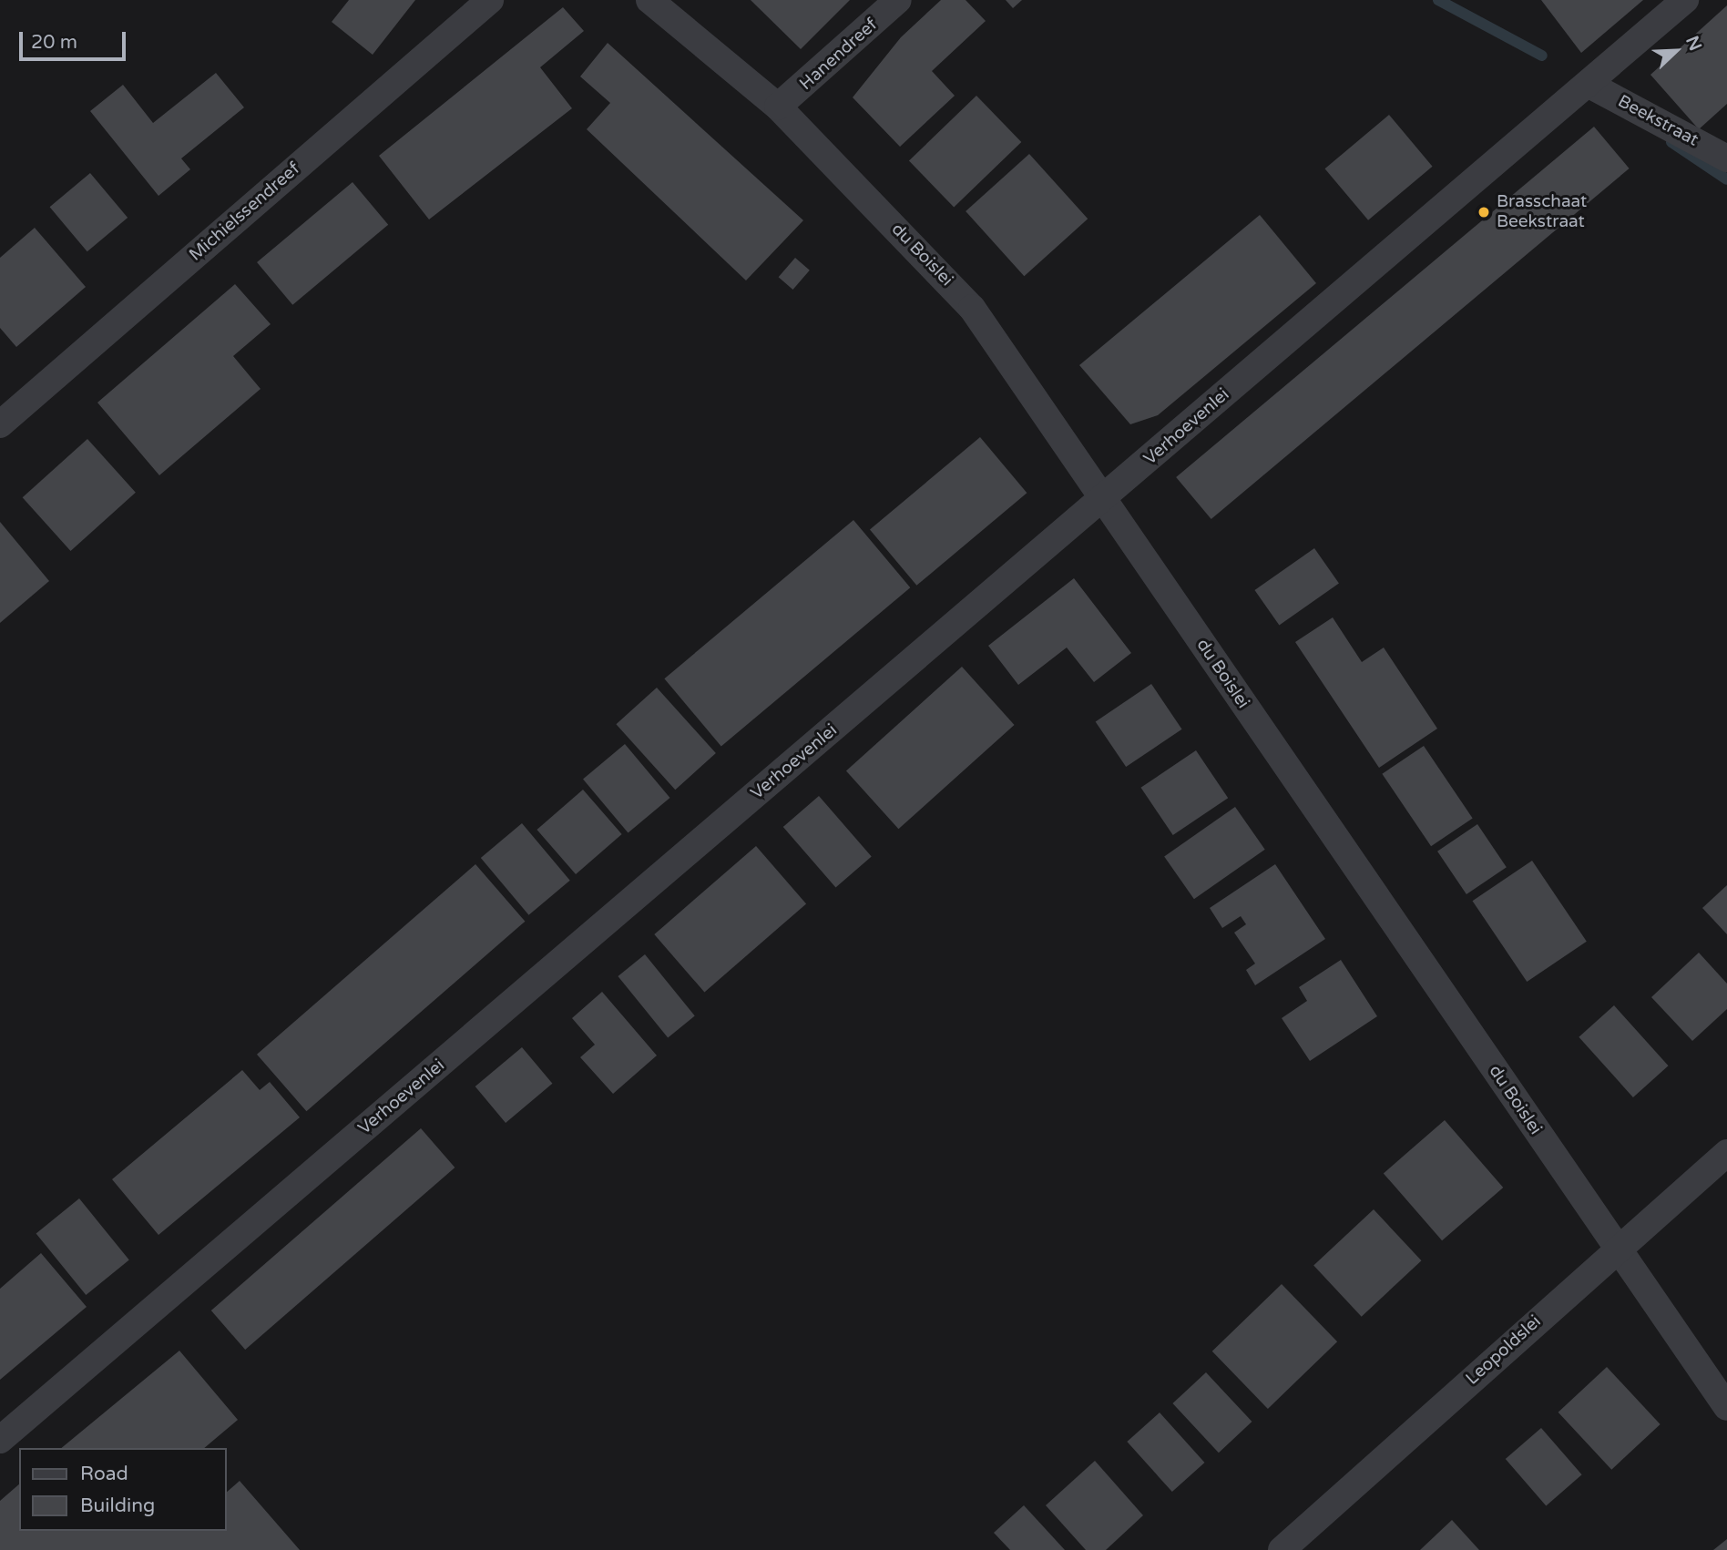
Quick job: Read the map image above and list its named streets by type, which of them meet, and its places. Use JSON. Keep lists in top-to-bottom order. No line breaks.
{"streets":{"street":["Hanendreef","Beekstraat","Michielssendreef","du Boislei","Verhoevenlei","Leopoldslei"]},"crossings":[["Hanendreef","du Boislei"],["Beekstraat","Verhoevenlei"],["du Boislei","Verhoevenlei"],["du Boislei","Leopoldslei"]],"places":["Brasschaat Beekstraat"],"legend":["Road","Building"],"scale_bar":"20 m","north":"top right"}
